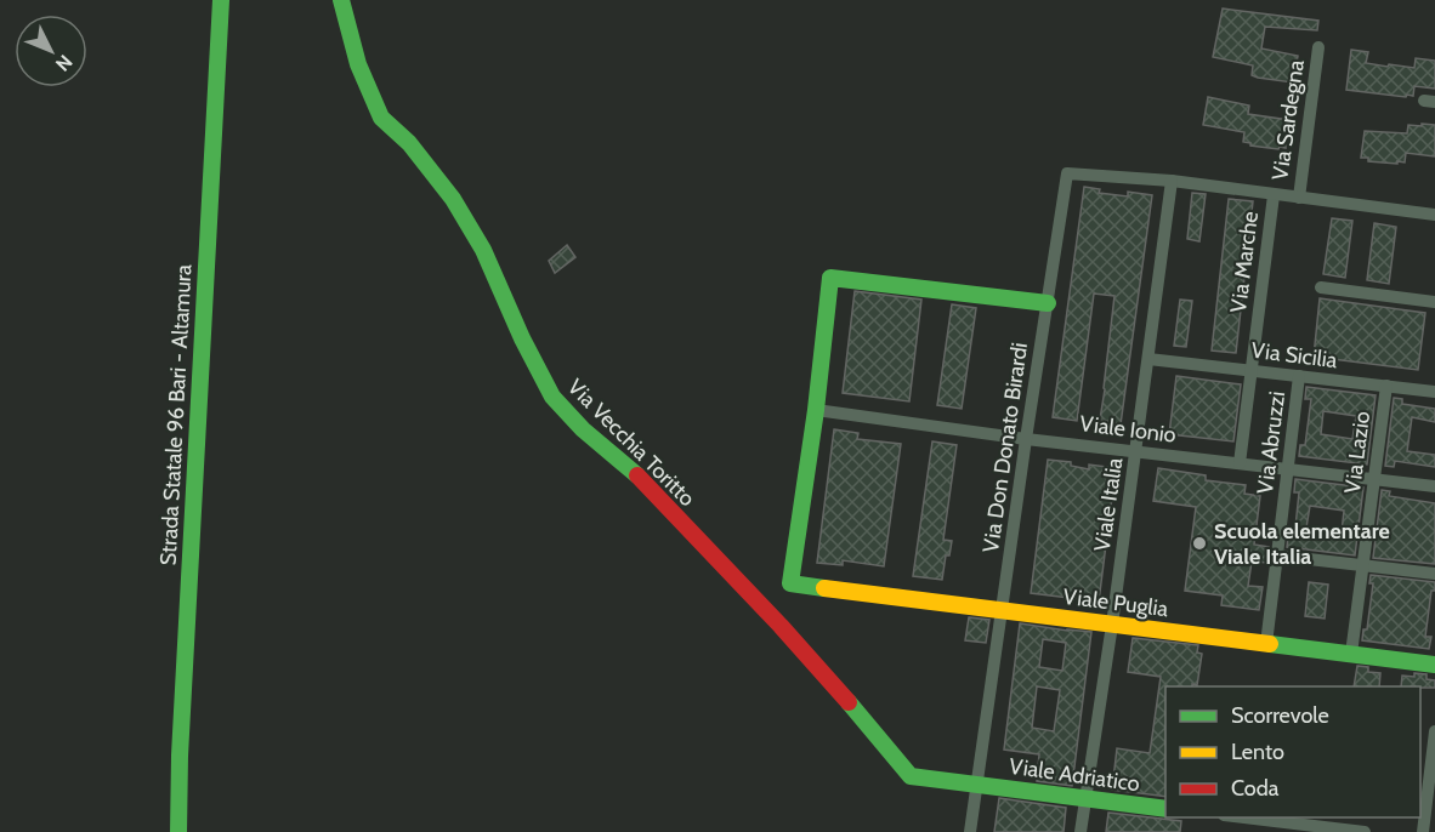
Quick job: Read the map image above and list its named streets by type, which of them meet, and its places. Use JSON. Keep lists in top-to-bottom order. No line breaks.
{"streets":{"street":["Via Sardegna","Via Marche","Via Sicilia","Strada Statale 96 Bari - Altamura","Viale Ionio","Via Vecchia Toritto","Via Abruzzi","Via Don Donato Birardi","Via Lazio","Viale Italia","Viale Puglia","Viale Adriatico"]},"crossings":[["Via Sardegna","Via Marche"],["Via Sardegna","Via Don Donato Birardi"],["Via Sardegna","Viale Italia"],["Via Marche","Via Sicilia"],["Via Marche","Viale Ionio"],["Via Sicilia","Via Abruzzi"],["Via Sicilia","Via Lazio"],["Via Sicilia","Viale Italia"],["Viale Ionio","Via Abruzzi"],["Viale Ionio","Via Don Donato Birardi"],["Viale Ionio","Via Lazio"],["Viale Ionio","Viale Italia"],["Viale Ionio","Viale Puglia"],["Via Vecchia Toritto","Via Don Donato Birardi"],["Via Vecchia Toritto","Viale Adriatico"],["Via Abruzzi","Viale Puglia"],["Via Don Donato Birardi","Viale Italia"],["Via Don Donato Birardi","Viale Puglia"],["Via Don Donato Birardi","Viale Adriatico"],["Via Lazio","Viale Puglia"],["Viale Italia","Viale Puglia"],["Viale Italia","Viale Adriatico"]],"places":["Scuola elementare Viale Italia"],"legend":["Scorrevole","Lento","Coda"],"north":"bottom right"}
